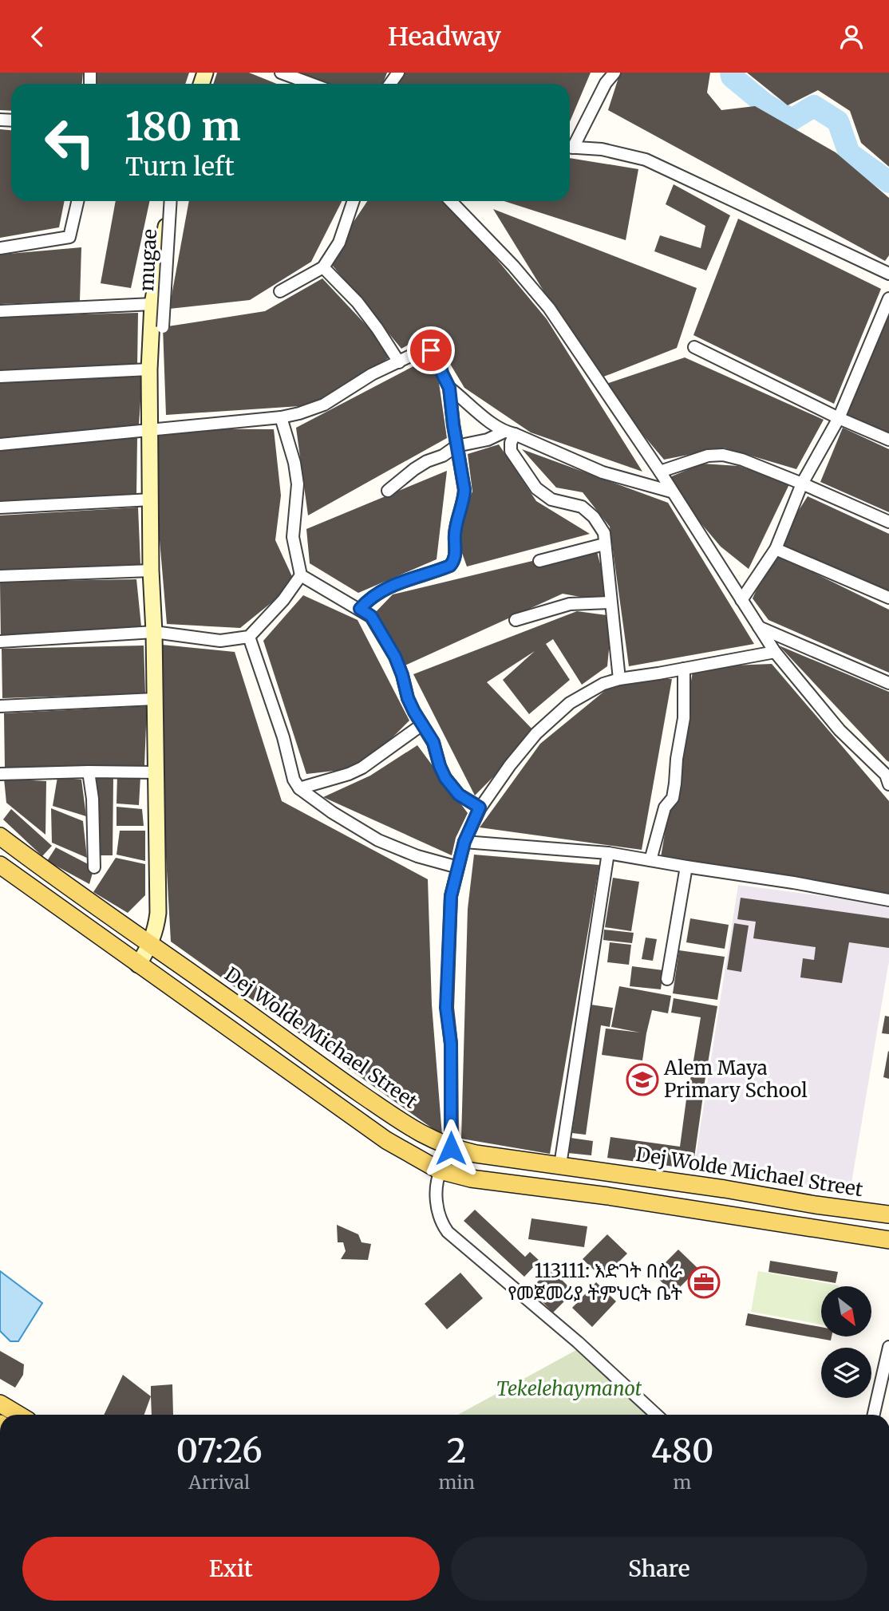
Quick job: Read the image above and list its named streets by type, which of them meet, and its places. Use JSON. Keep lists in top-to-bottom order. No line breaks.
{"streets":{"main road":["Dej Wolde Michael Street"],"street":["mugae"]},"parks":["Tekelehaymanot"],"places":{"school or university":["Alem Maya Primary School"],"office":["113111: እድገት በስራ የመጀመሪያ ትምህርት ቤት"]},"north":"bottom right","page":{"header":"Headway","turn":["180 m","Turn left"],"eta":["07:26","Arrival","2","min","480","m"],"buttons":["Exit","Share"]}}
